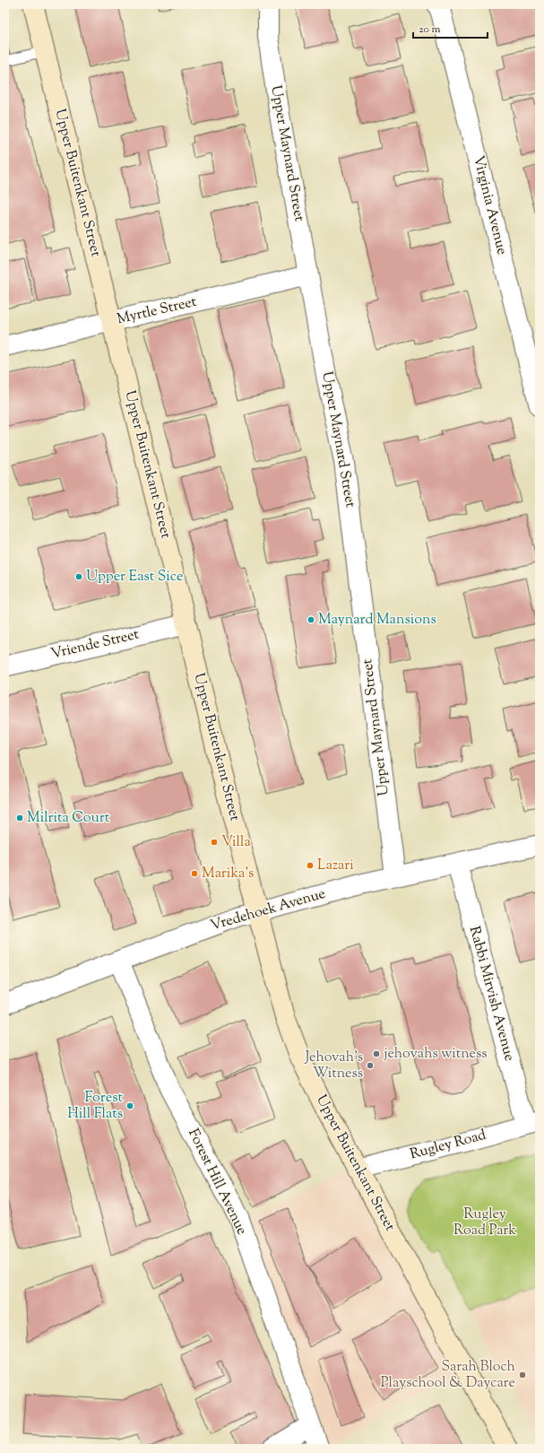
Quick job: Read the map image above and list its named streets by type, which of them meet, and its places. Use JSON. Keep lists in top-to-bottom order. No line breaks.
{"streets":{"street":["Upper Maynard Street","Upper Buitenkant Street","Virginia Avenue","Myrtle Street","Vriende Street","Vredehoek Avenue","Rabbi Mirvish Avenue","Rugley Road","Forest Hill Avenue"]},"crossings":[["Upper Maynard Street","Myrtle Street"],["Upper Maynard Street","Vredehoek Avenue"],["Upper Buitenkant Street","Myrtle Street"],["Upper Buitenkant Street","Vriende Street"],["Upper Buitenkant Street","Vredehoek Avenue"],["Upper Buitenkant Street","Rugley Road"],["Vredehoek Avenue","Rabbi Mirvish Avenue"],["Vredehoek Avenue","Forest Hill Avenue"],["Rabbi Mirvish Avenue","Rugley Road"]],"parks":["Rugley Road Park"],"places":["Upper East Sice","Maynard Mansions","Milrita Court","Villa","Lazari","Marika's","jehovahs witness","Jehovah's Witness","Forest Hill Flats","Sarah Bloch Playschool & Daycare"],"scale_bar":"20 m"}
